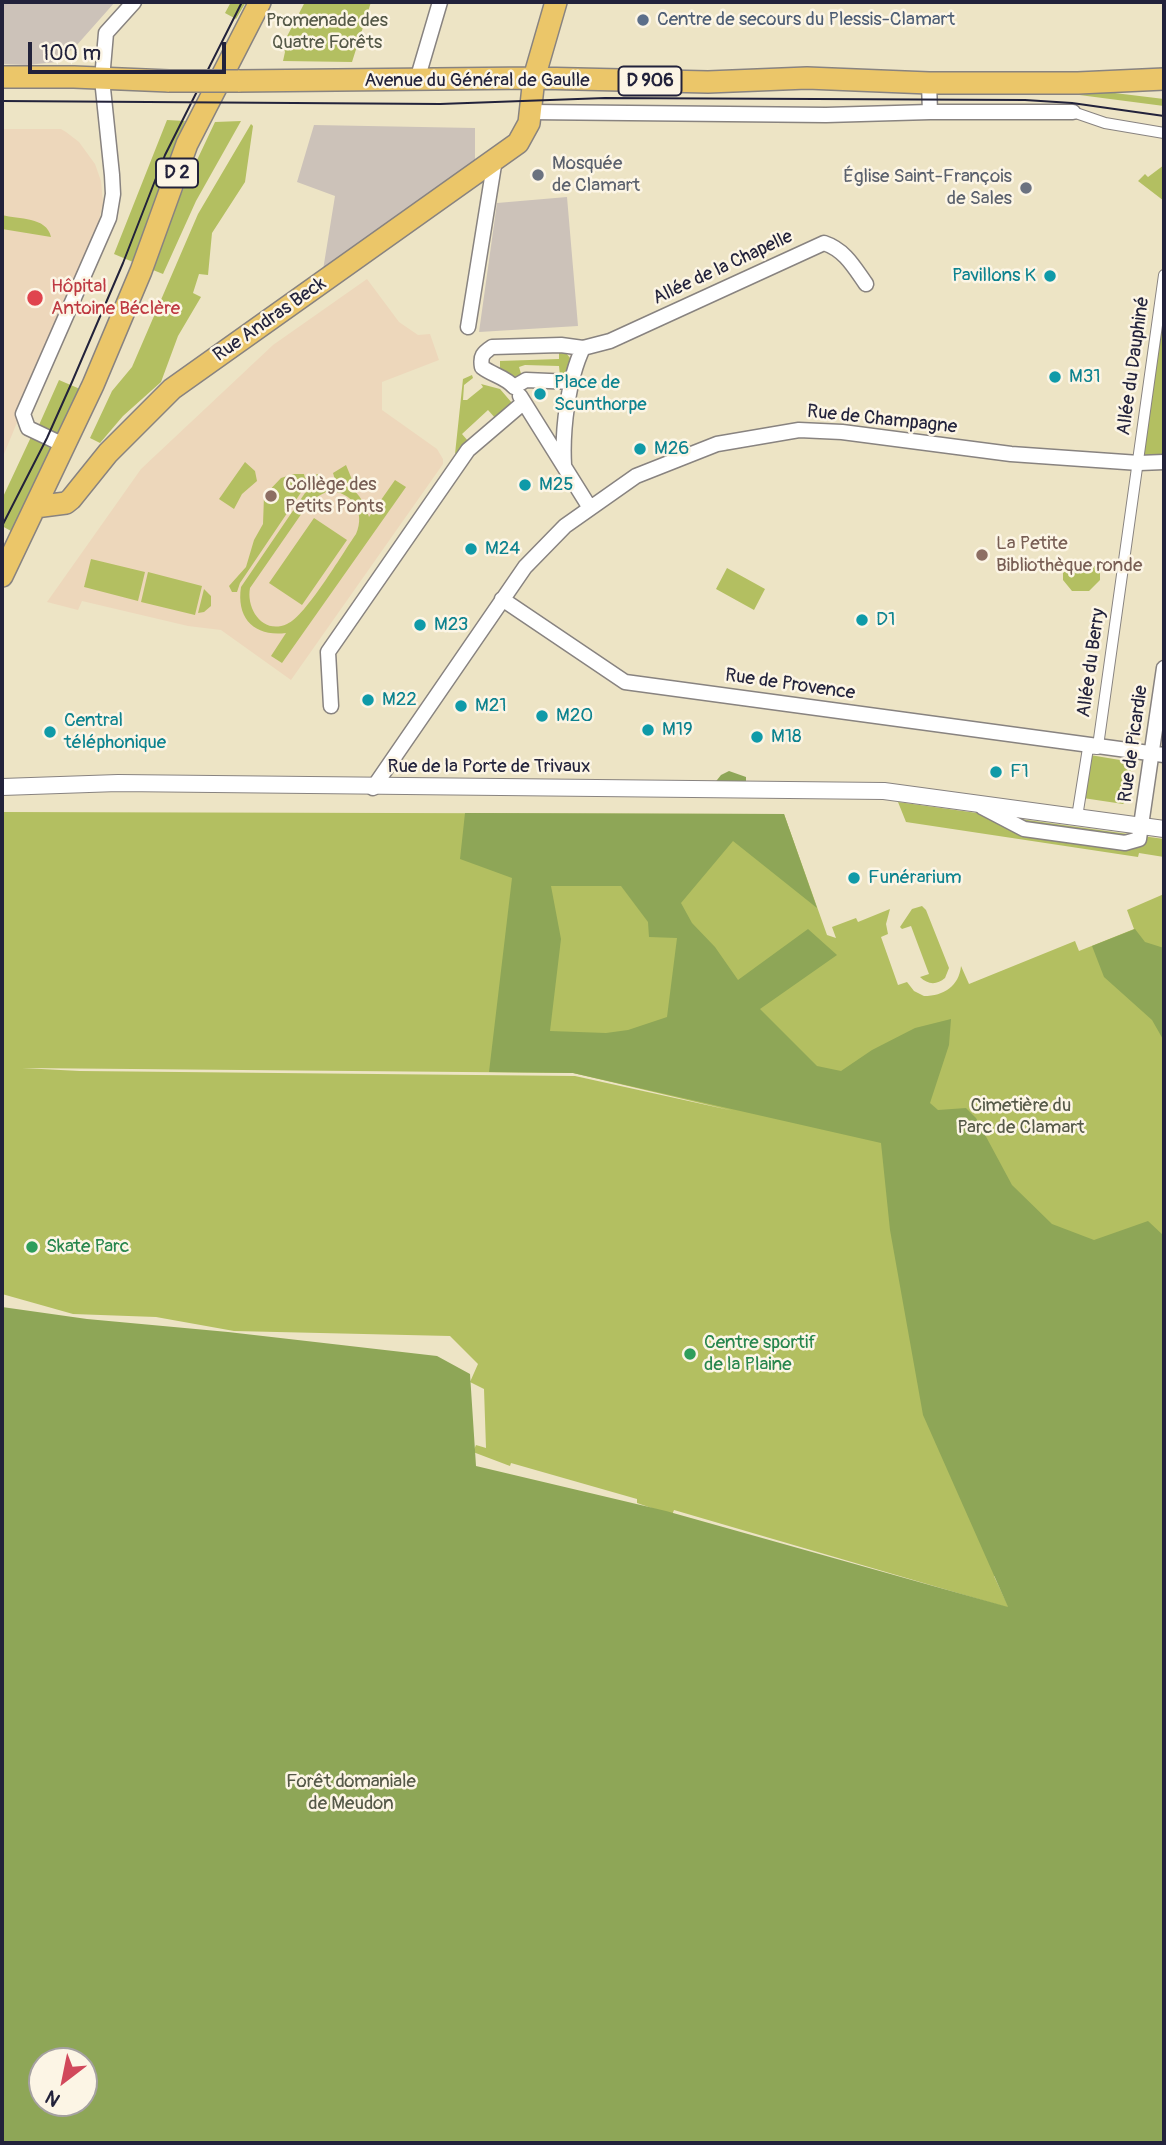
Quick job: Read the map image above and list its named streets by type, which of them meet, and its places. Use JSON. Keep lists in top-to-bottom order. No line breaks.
{"streets":{"main road":["Avenue du Général de Gaulle","D 906","D 2","Rue Andras Beck"],"street":["Allée de la Chapelle","Allée du Dauphiné","Rue de Champagne","Allée du Berry","Rue de Provence","Rue de Picardie","Rue de la Porte de Trivaux"]},"crossings":[["Avenue du Général de Gaulle","Rue Andras Beck"],["D 2","Rue Andras Beck"],["Allée du Dauphiné","Rue de Champagne"],["Allée du Dauphiné","Allée du Berry"],["Rue de Champagne","Allée du Berry"],["Rue de Champagne","Rue de Provence"],["Rue de Champagne","Rue de la Porte de Trivaux"],["Allée du Berry","Rue de Provence"],["Allée du Berry","Rue de la Porte de Trivaux"],["Rue de Provence","Rue de Picardie"],["Rue de Picardie","Rue de la Porte de Trivaux"]],"parks":["Promenade des Quatre Forêts","Cimetière du Parc de Clamart","Forêt domaniale de Meudon"],"places":["Centre de secours du Plessis-Clamart","Mosquée de Clamart","Église Saint-François de Sales","Pavillons K","Hôpital Antoine Béclère","M31","Place de Scunthorpe","M26","M25","Collège des Petits Ponts","M24","La Petite Bibliothèque ronde","D1","M23","M22","M21","M20","M19","Central téléphonique","M18","F1","Funérarium","Skate Parc","Centre sportif de la Plaine"],"scale_bar":"100 m","north":"bottom left"}
